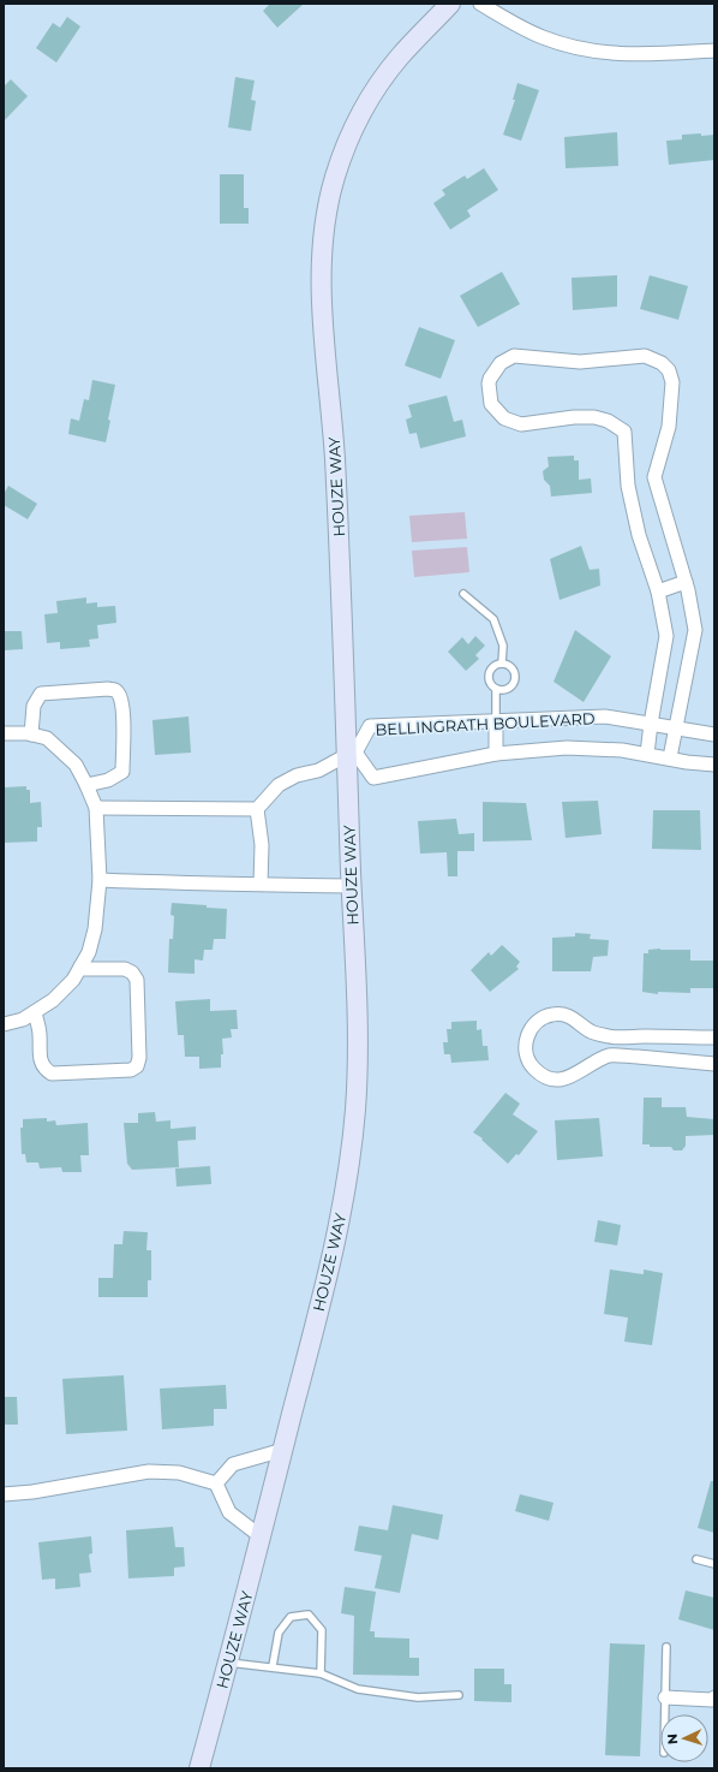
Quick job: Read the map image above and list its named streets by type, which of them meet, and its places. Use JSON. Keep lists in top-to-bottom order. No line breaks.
{"streets":{"street":["HOUZE WAY","BELLINGRATH BOULEVARD"]},"crossings":[["HOUZE WAY","BELLINGRATH BOULEVARD"]],"north":"left"}
